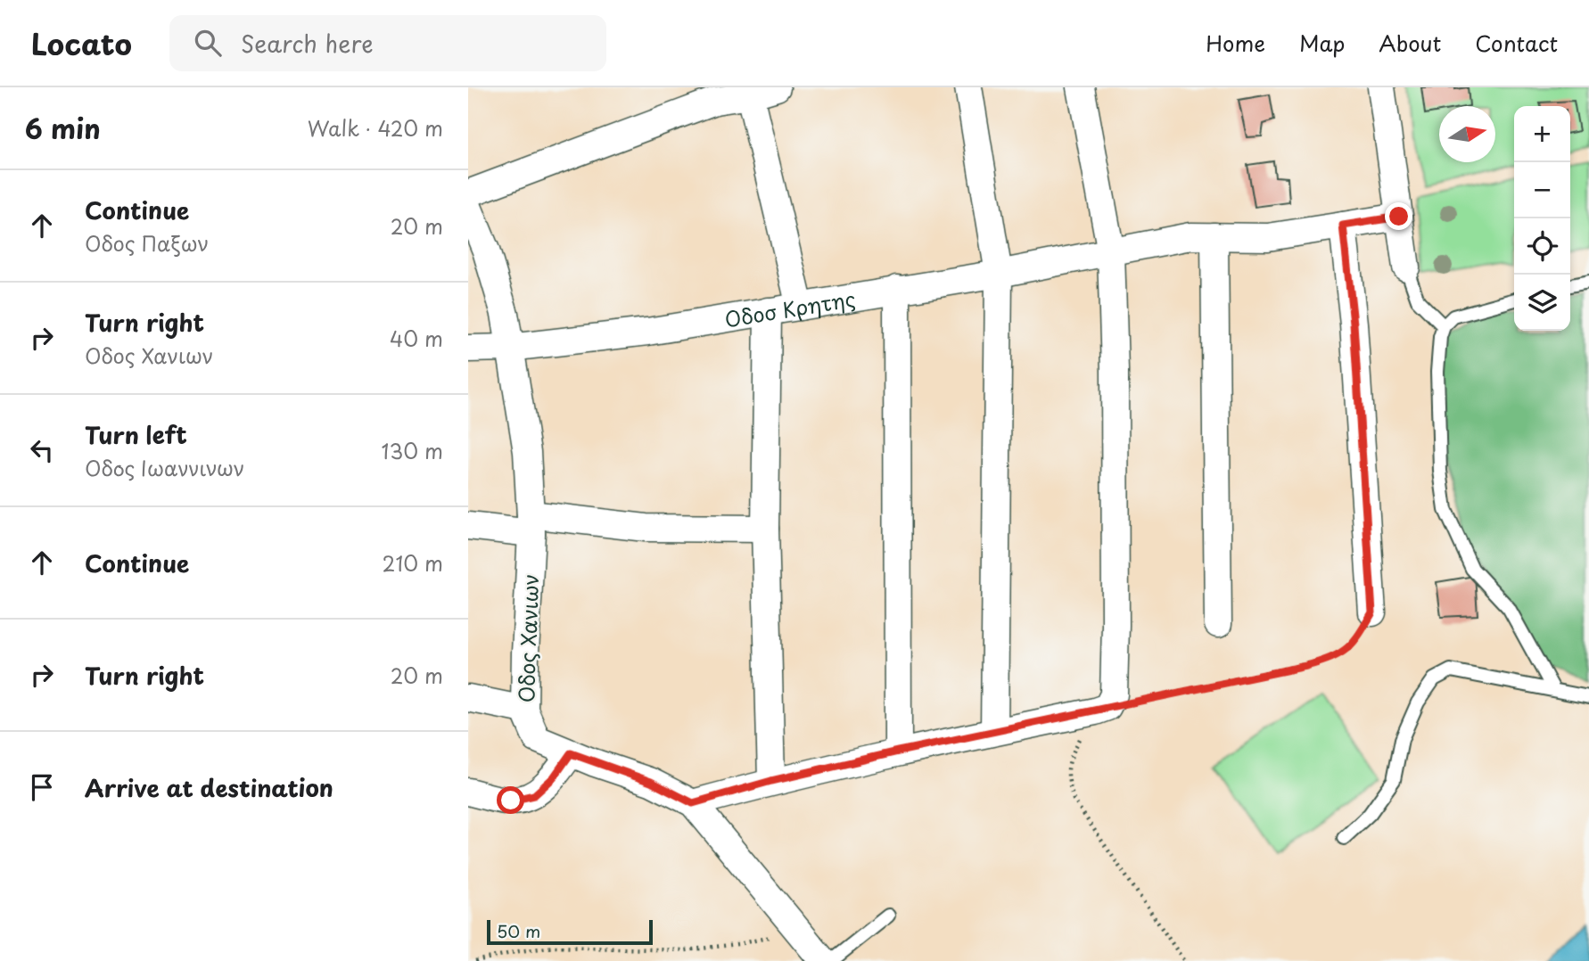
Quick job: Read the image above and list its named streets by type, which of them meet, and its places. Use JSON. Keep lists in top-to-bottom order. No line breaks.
{"streets":{"street":["Οδοσ Κρητης","Οδος Χανιων"]},"crossings":[["Οδοσ Κρητης","Οδος Χανιων"]],"scale_bar":"50 m","north":"right","page":{"header":"Locato","search":"Search here","nav":["Home","Map","About","Contact"],"heading":["6 min","Walk · 420 m"],"map_buttons":["+","−"],"list":[["Continue","Οδος Παξων","20 m"],["Turn right","Οδος Χανιων","40 m"],["Turn left","Οδος Ιωαννινων","130 m"],["Continue","210 m"],["Turn right","20 m"],"Arrive at destination"],"scale":"50 m"}}
